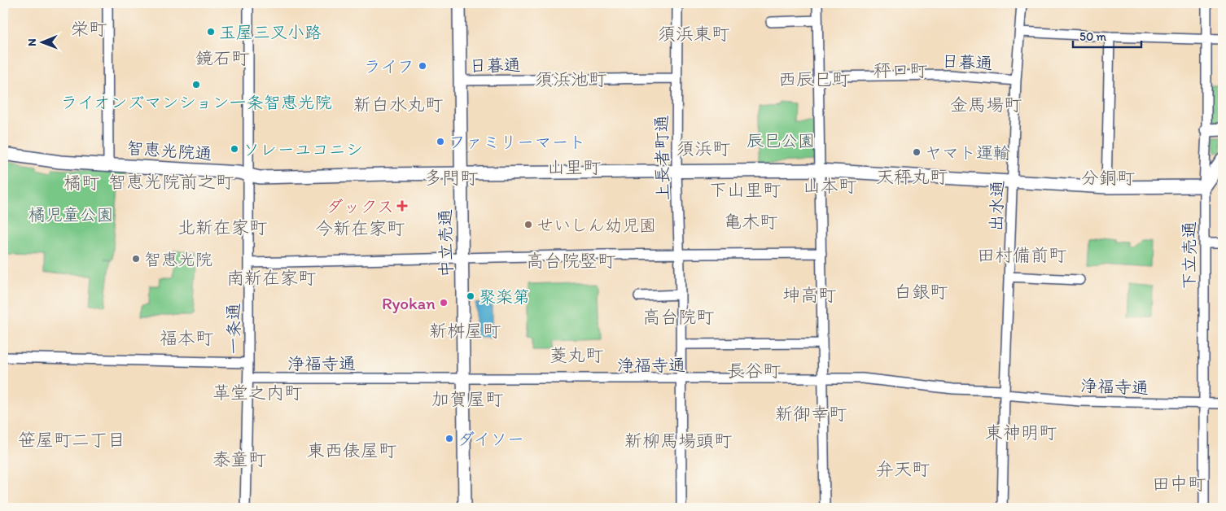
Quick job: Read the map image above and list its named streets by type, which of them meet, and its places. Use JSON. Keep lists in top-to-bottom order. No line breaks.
{"streets":{"street":["日暮通","智恵光院通","上長者町通","出水通","中立売通","下立売通","一条通","浄福寺通"]},"crossings":[["日暮通","上長者町通"],["日暮通","出水通"],["日暮通","中立売通"],["智恵光院通","上長者町通"],["智恵光院通","出水通"],["智恵光院通","中立売通"],["智恵光院通","下立売通"],["智恵光院通","一条通"],["上長者町通","浄福寺通"],["出水通","浄福寺通"],["中立売通","浄福寺通"],["下立売通","浄福寺通"],["一条通","浄福寺通"]],"districts":["栄町","須浜東町","鏡石町","秤口町","須浜池町","西辰巳町","新白水丸町","金馬場町","須浜町","山里町","天秤丸町","多門町","分銅町","智恵光院前之町","橘町","山本町","下山里町","亀木町","北新在家町","今新在家町","田村備前町","高台院竪町","南新在家町","白銀町","坤高町","高台院町","新桝屋町","福本町","菱丸町","長谷町","革堂之内町","加賀屋町","新御幸町","東神明町","笹屋町二丁目","新柳馬場頭町","東西俵屋町","泰童町","弁天町","田中町"],"parks":["辰巳公園","橘児童公園"],"places":{"other":["玉屋三叉小路","ライフ","ライオンズマンション一条智恵光院","ファミリーマート","ソレーユコニシ","ヤマト運輸","せいしん幼児園","智恵光院","聚楽第","Ryokan","ダイソー"],"health":["ダックス"]},"scale_bar":"50 m","north":"left"}
